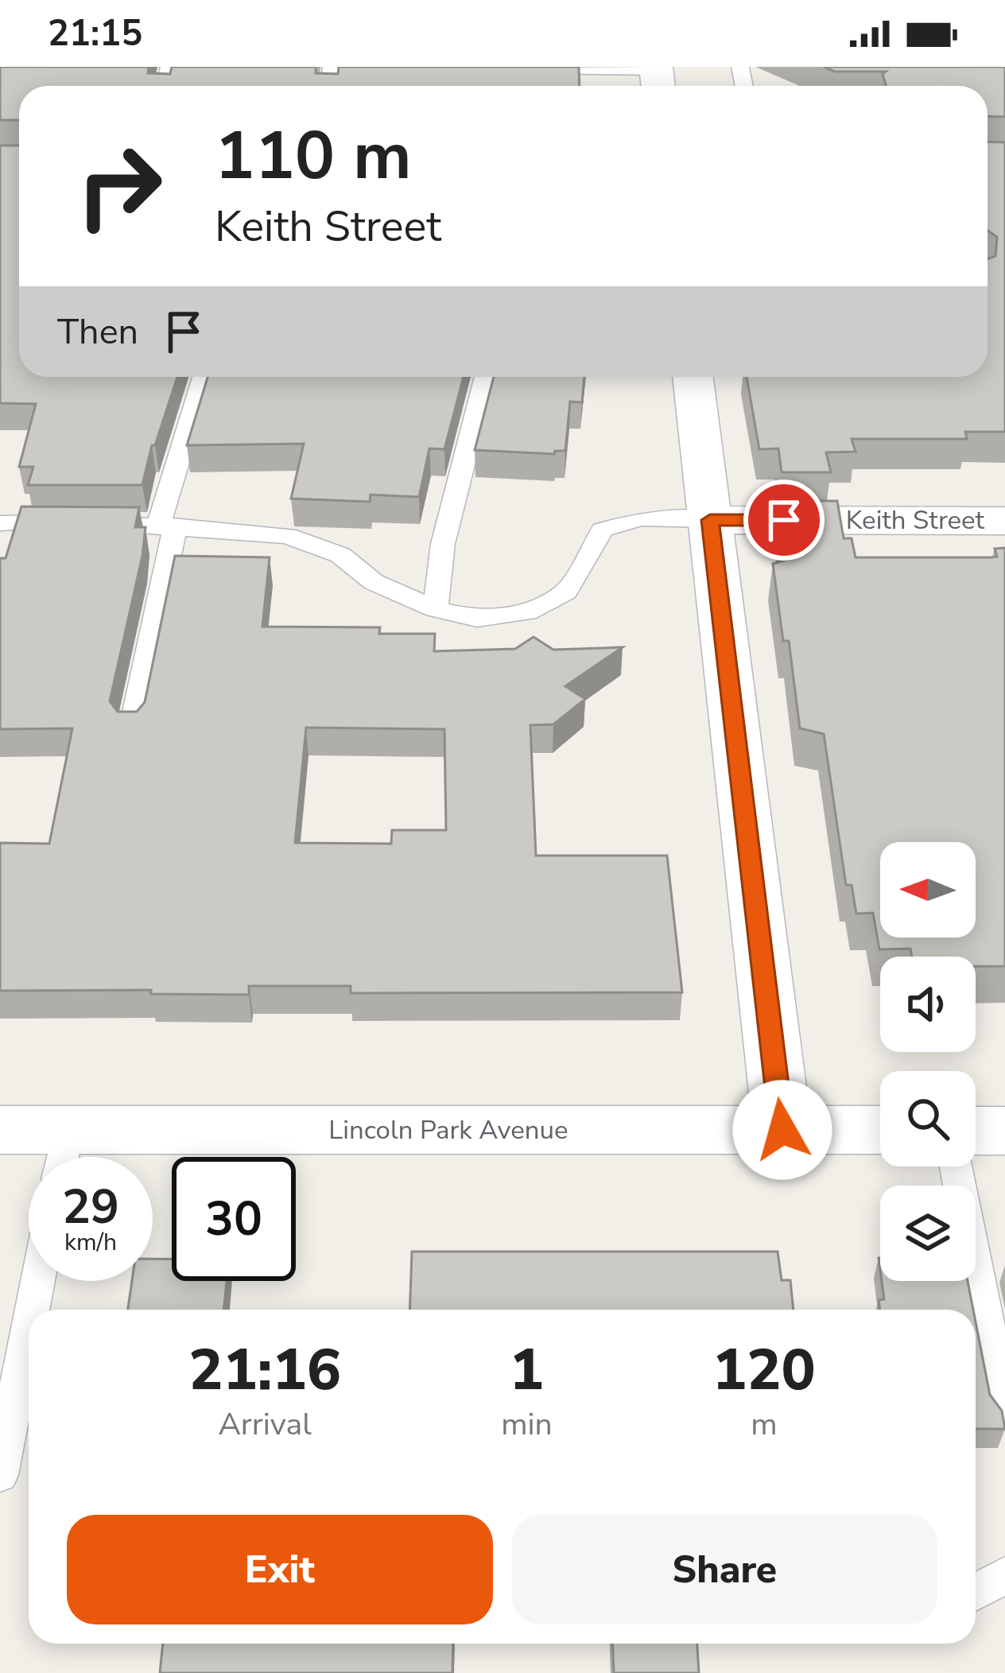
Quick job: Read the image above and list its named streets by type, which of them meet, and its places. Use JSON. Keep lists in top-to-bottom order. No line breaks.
{"streets":{"street":["Keith Street","Lincoln Park Avenue"]},"north":"left","page":{"status":"21:15","turn":["110 m","Keith Street"],"then":"Then","speed":"29 km/h","limit":"30","eta":["21:16","Arrival","1","min","120","m"],"buttons":["Exit","Share"]}}
